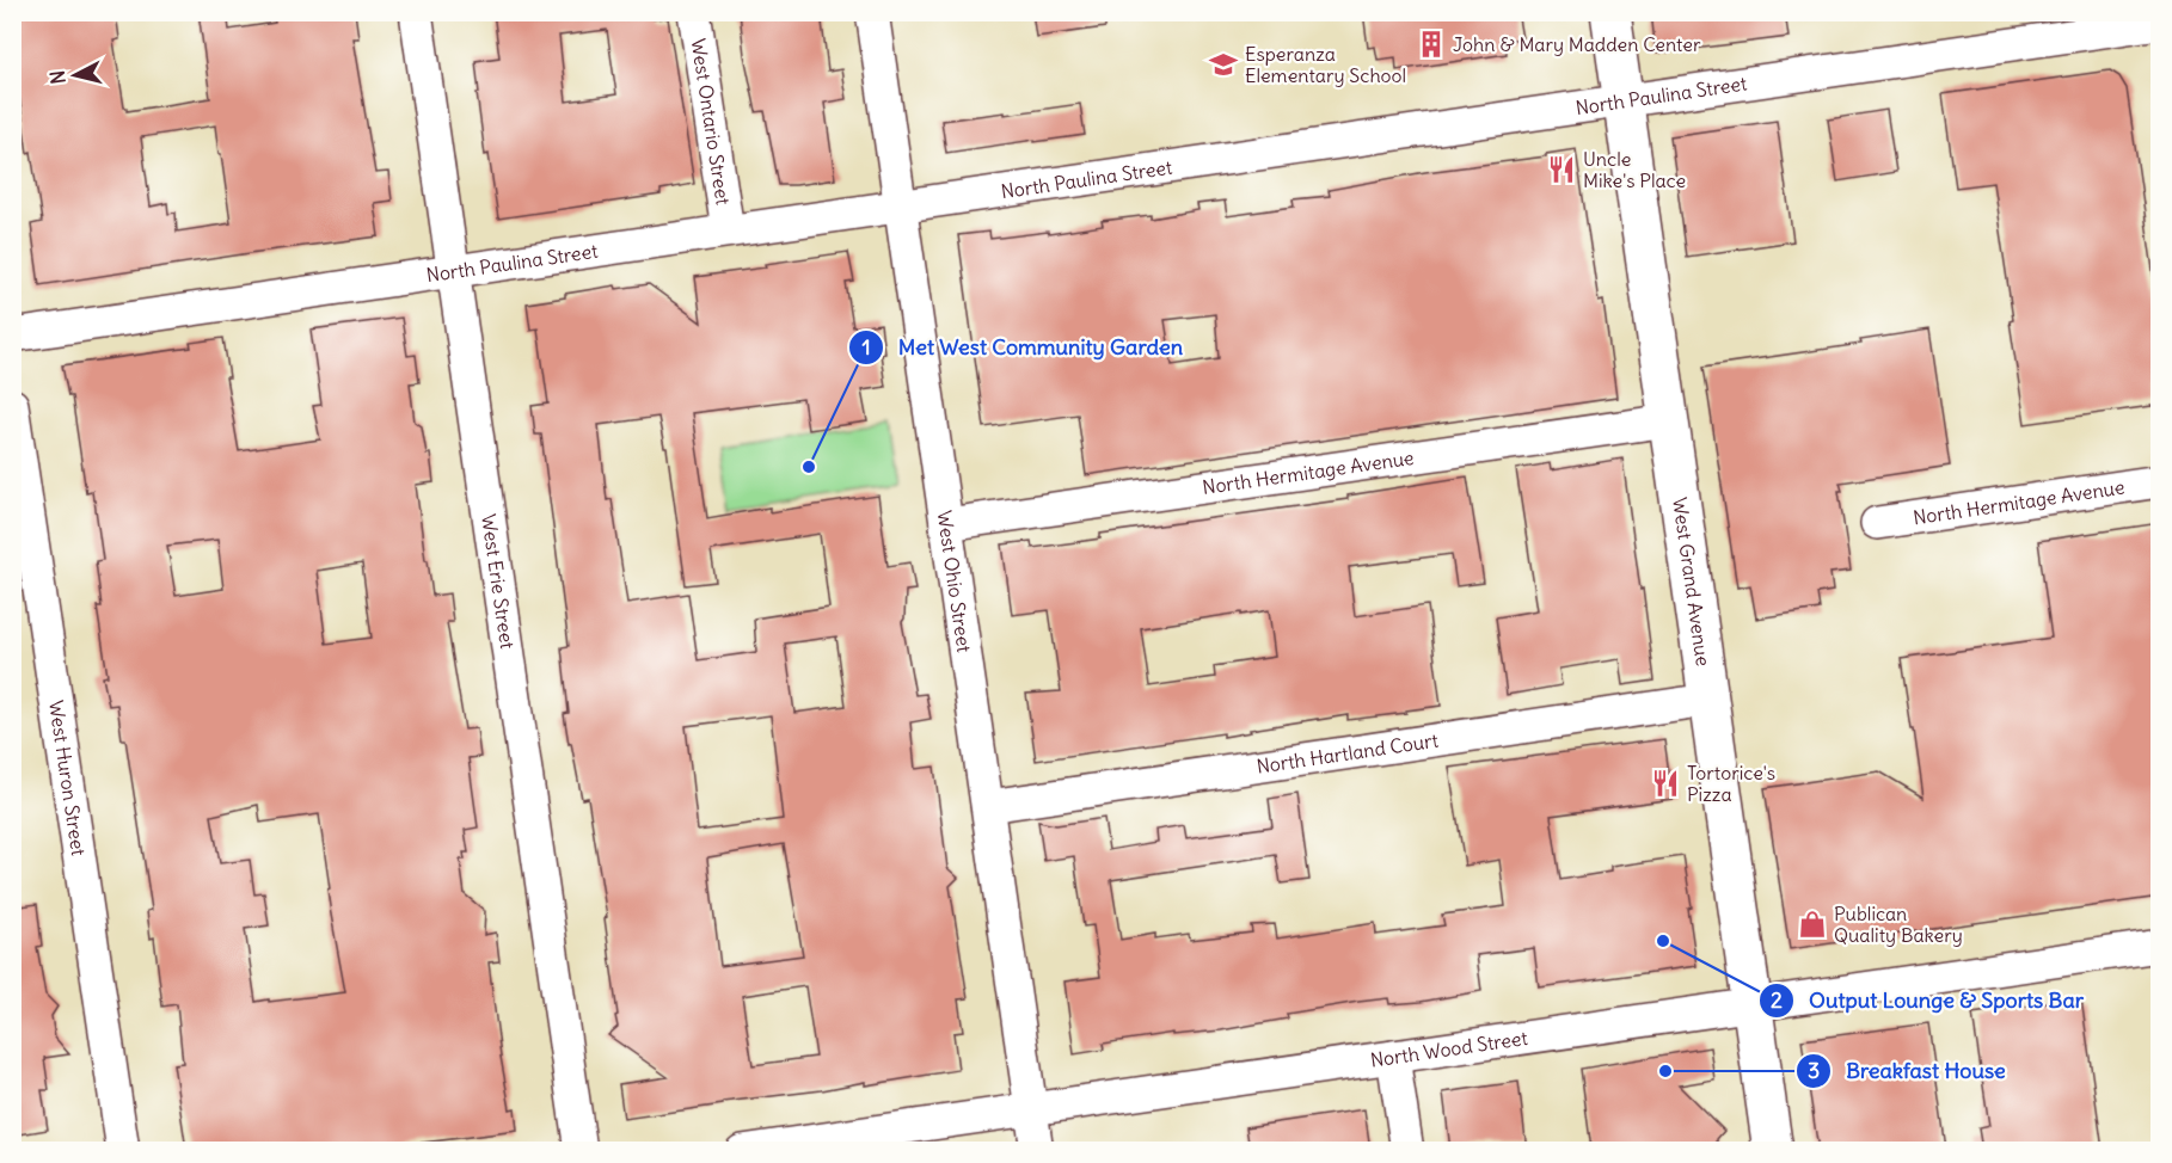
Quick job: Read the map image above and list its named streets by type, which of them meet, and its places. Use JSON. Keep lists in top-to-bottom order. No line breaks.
{"streets":{"main road":["West Grand Avenue"],"street":["North Paulina Street","West Ontario Street","North Hermitage Avenue","West Erie Street","West Ohio Street","North Hartland Court","West Huron Street","North Wood Street"]},"crossings":[["North Paulina Street","West Ontario Street"],["North Paulina Street","West Erie Street"],["North Paulina Street","West Ohio Street"],["North Paulina Street","West Grand Avenue"],["North Hermitage Avenue","West Ohio Street"],["North Hermitage Avenue","West Grand Avenue"],["West Ohio Street","North Hartland Court"],["West Ohio Street","North Wood Street"],["West Grand Avenue","North Hartland Court"],["West Grand Avenue","North Wood Street"]],"places":{"building":["John & Mary Madden Center"],"school or university":["Esperanza Elementary School"],"restaurant":["Uncle Mike's Place","Tortorice's Pizza"],"other":["Met West Community Garden","Output Lounge & Sports Bar","Breakfast House"],"shop":["Publican Quality Bakery"]},"north":"left"}
